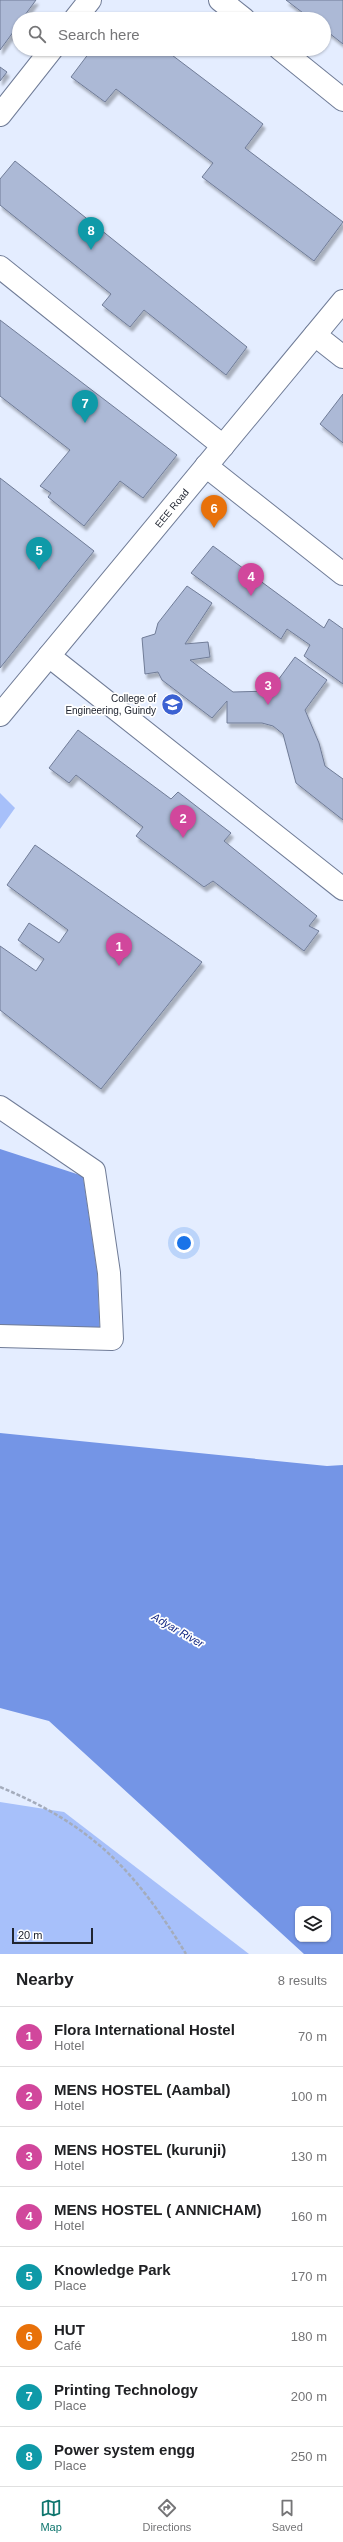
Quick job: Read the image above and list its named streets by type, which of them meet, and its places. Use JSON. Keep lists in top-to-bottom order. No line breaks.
{"streets":{"lane":["EEE Road"]},"water":["Adyar River"],"places":{"school or university":["College of Engineering, Guindy"]},"scale_bar":"20 m","page":{"search":"Search here","pins":["8","7","6","5","4","3","2","1"],"scale":"20 m","heading":["Nearby","8 results"],"list":[{"mark":"1","name":"Flora International Hostel","note":"Hotel","value":"70 m"},{"mark":"2","name":"MENS HOSTEL (Aambal)","note":"Hotel","value":"100 m"},{"mark":"3","name":"MENS HOSTEL (kurunji)","note":"Hotel","value":"130 m"},{"mark":"4","name":"MENS HOSTEL ( ANNICHAM)","note":"Hotel","value":"160 m"},{"mark":"5","name":"Knowledge Park","note":"Place","value":"170 m"},{"mark":"6","name":"HUT","note":"Café","value":"180 m"},{"mark":"7","name":"Printing Technology","note":"Place","value":"200 m"},{"mark":"8","name":"Power system engg","note":"Place","value":"250 m"}],"nav":["Map","Directions","Saved"]}}
